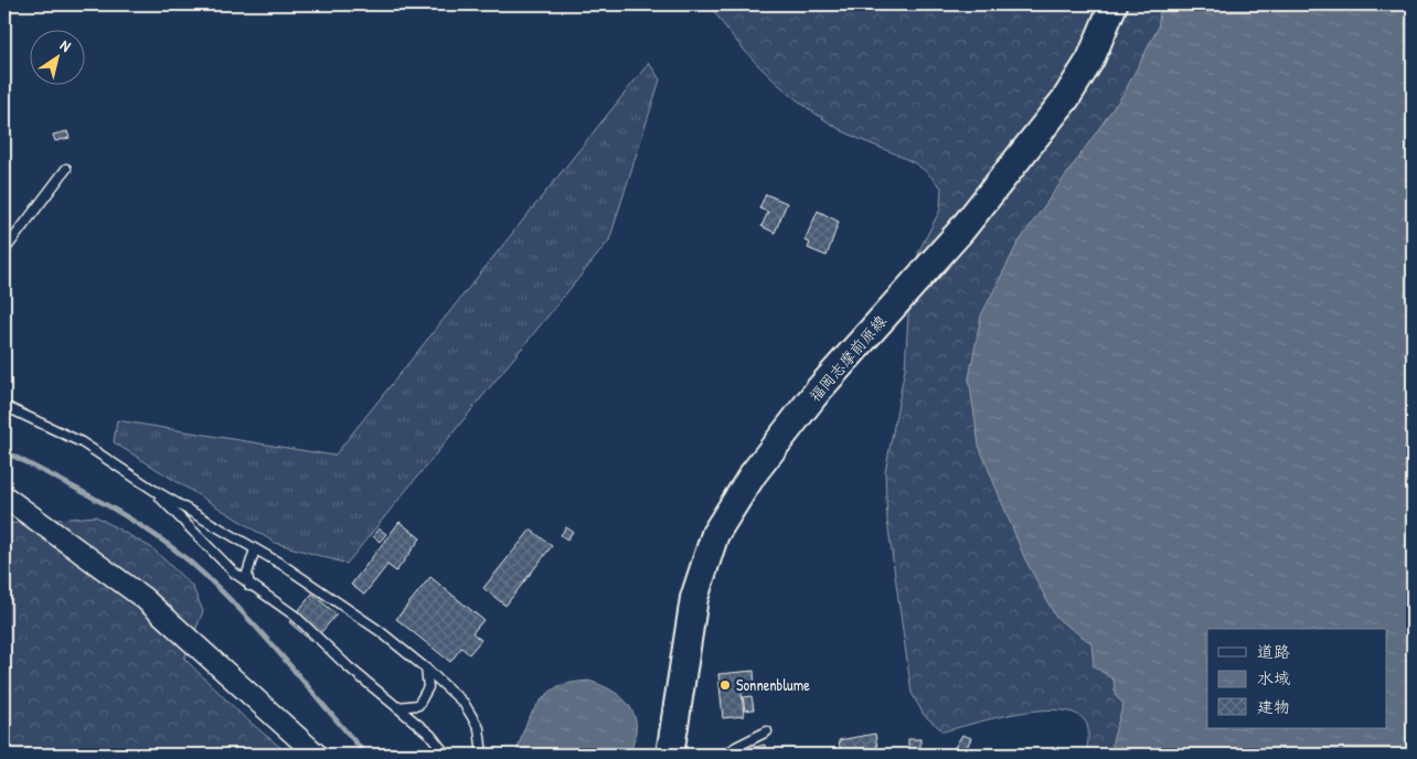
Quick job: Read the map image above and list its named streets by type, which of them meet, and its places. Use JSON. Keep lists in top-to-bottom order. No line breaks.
{"streets":{"main road":["福岡志摩前原線"]},"places":["Sonnenblume"],"legend":["道路","水域","建物"],"north":"top right"}
